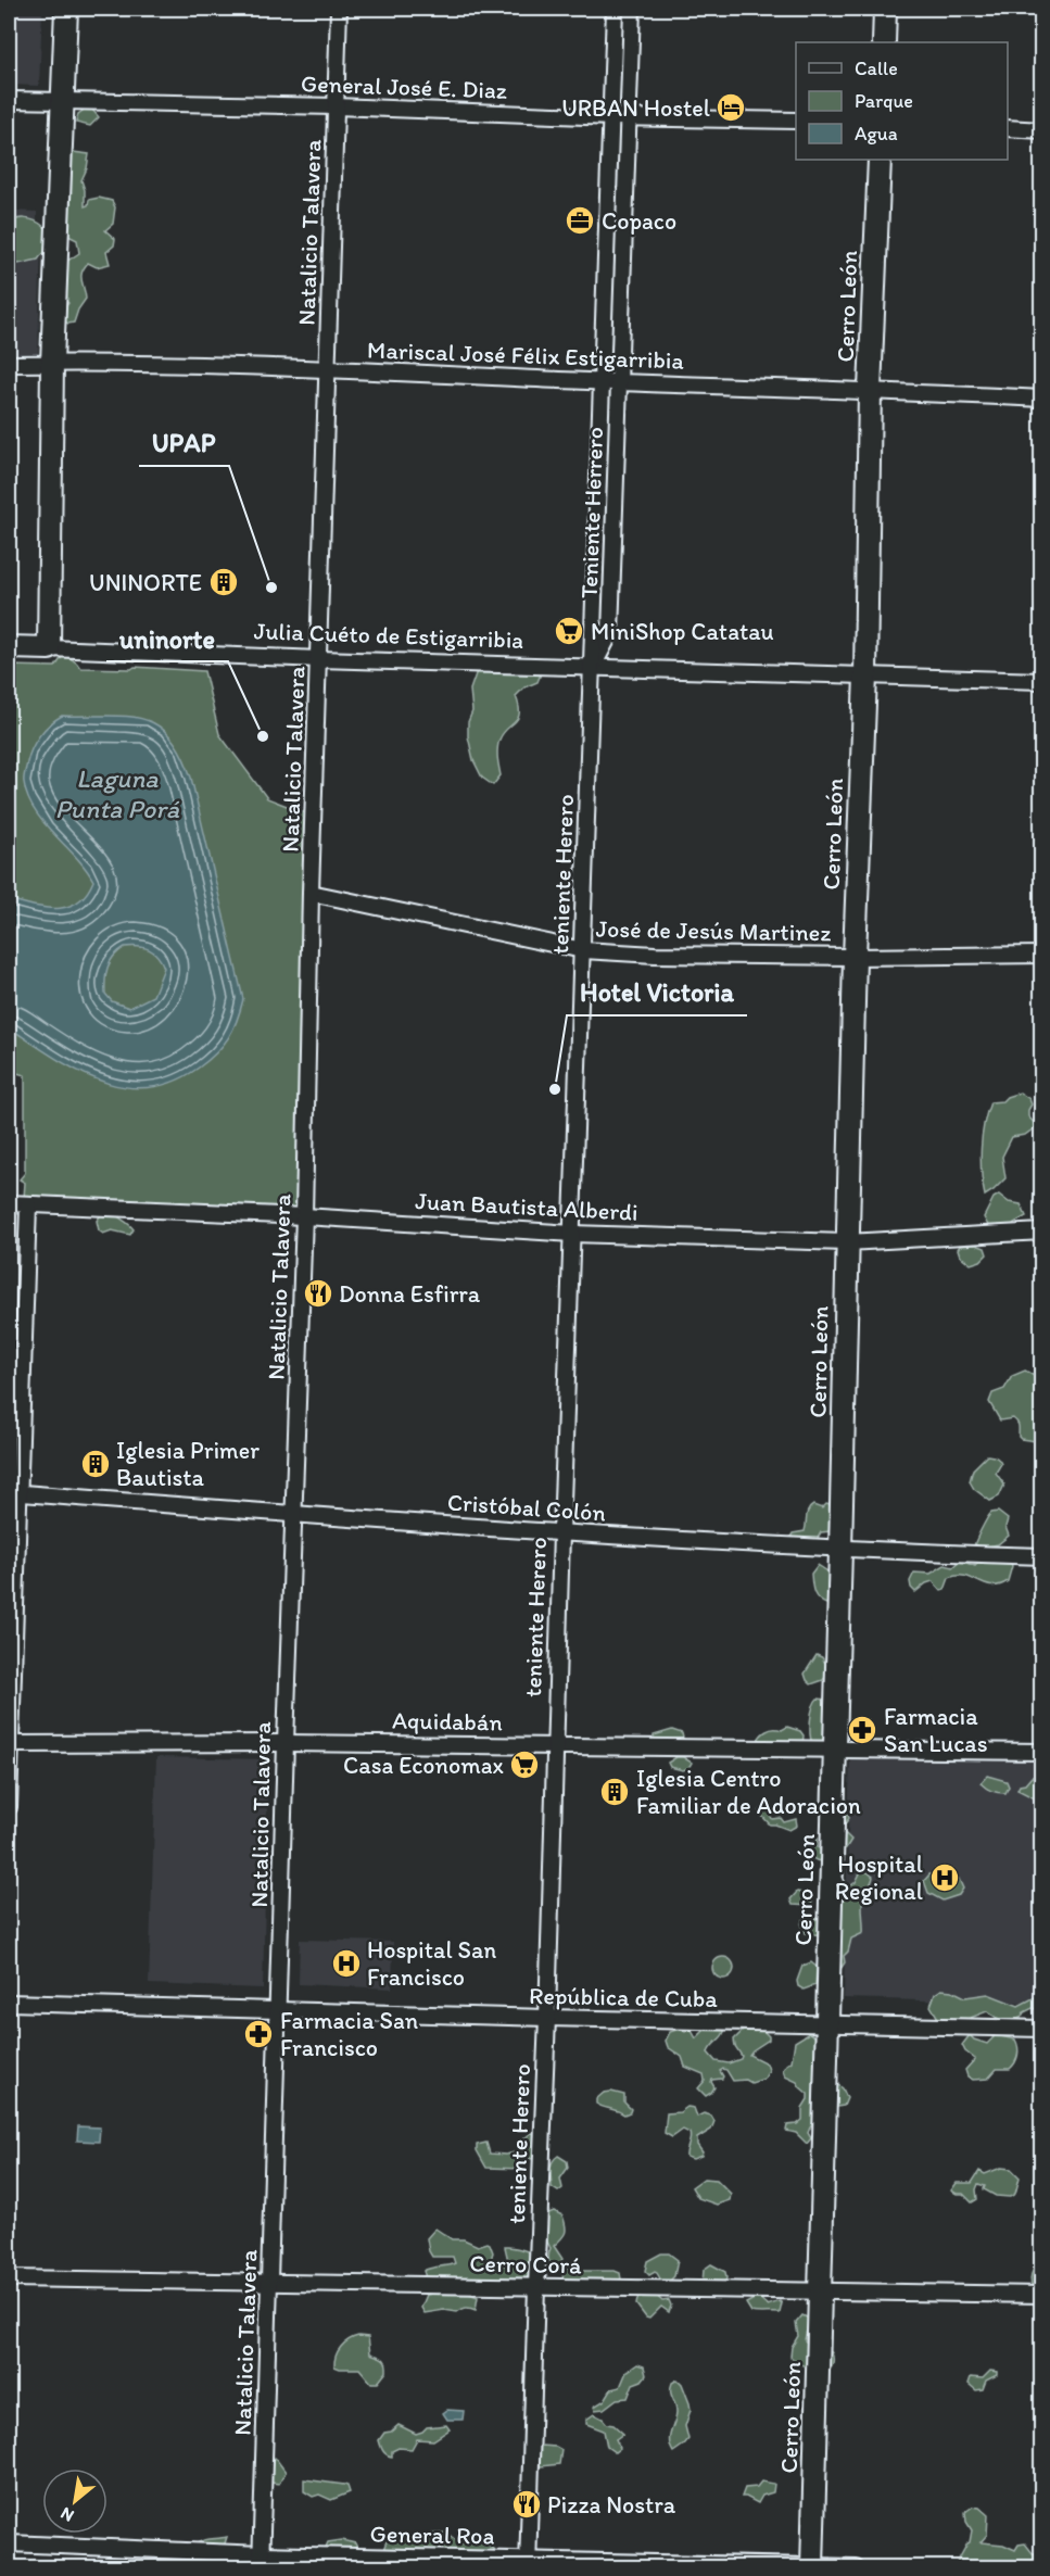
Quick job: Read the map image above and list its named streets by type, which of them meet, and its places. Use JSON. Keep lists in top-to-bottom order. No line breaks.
{"streets":{"street":["General José E. Diaz","Natalicio Talavera","Cerro León","Mariscal José Félix Estigarribia","Teniente Herrero","Julia Cuéto de Estigarribia","teniente Herero","José de Jesús Martinez","Juan Bautista Alberdi","Cristóbal Colón","Aquidabán","República de Cuba","Cerro Corá","General Roa"]},"crossings":[["General José E. Diaz","Natalicio Talavera"],["General José E. Diaz","Teniente Herrero"],["Natalicio Talavera","Mariscal José Félix Estigarribia"],["Natalicio Talavera","Julia Cuéto de Estigarribia"],["Natalicio Talavera","José de Jesús Martinez"],["Natalicio Talavera","Juan Bautista Alberdi"],["Natalicio Talavera","Cristóbal Colón"],["Natalicio Talavera","Aquidabán"],["Natalicio Talavera","República de Cuba"],["Natalicio Talavera","Cerro Corá"],["Natalicio Talavera","General Roa"],["Cerro León","Mariscal José Félix Estigarribia"],["Cerro León","Julia Cuéto de Estigarribia"],["Cerro León","José de Jesús Martinez"],["Cerro León","Juan Bautista Alberdi"],["Cerro León","Cristóbal Colón"],["Cerro León","Aquidabán"],["Cerro León","República de Cuba"],["Cerro León","Cerro Corá"],["Cerro León","General Roa"],["Mariscal José Félix Estigarribia","Teniente Herrero"],["Teniente Herrero","Julia Cuéto de Estigarribia"],["Teniente Herrero","teniente Herero"],["Julia Cuéto de Estigarribia","teniente Herero"],["teniente Herero","José de Jesús Martinez"],["teniente Herero","Juan Bautista Alberdi"],["teniente Herero","Cristóbal Colón"],["teniente Herero","Aquidabán"],["teniente Herero","República de Cuba"],["teniente Herero","Cerro Corá"],["teniente Herero","General Roa"]],"water":["Laguna Punta Porá"],"places":{"hotel":["URBAN Hostel"],"office":["Copaco"],"building":["UNINORTE","Iglesia Primer Bautista","Iglesia Centro Familiar de Adoracion"],"other":["UPAP","uninorte","Hotel Victoria"],"supermarket":["MiniShop Catatau","Casa Economax"],"restaurant":["Donna Esfirra","Pizza Nostra"],"pharmacy":["Farmacia San Lucas","Farmacia San Francisco"],"hospital":["Hospital Regional","Hospital San Francisco"]},"legend":["Calle","Parque","Agua"],"north":"bottom left"}
